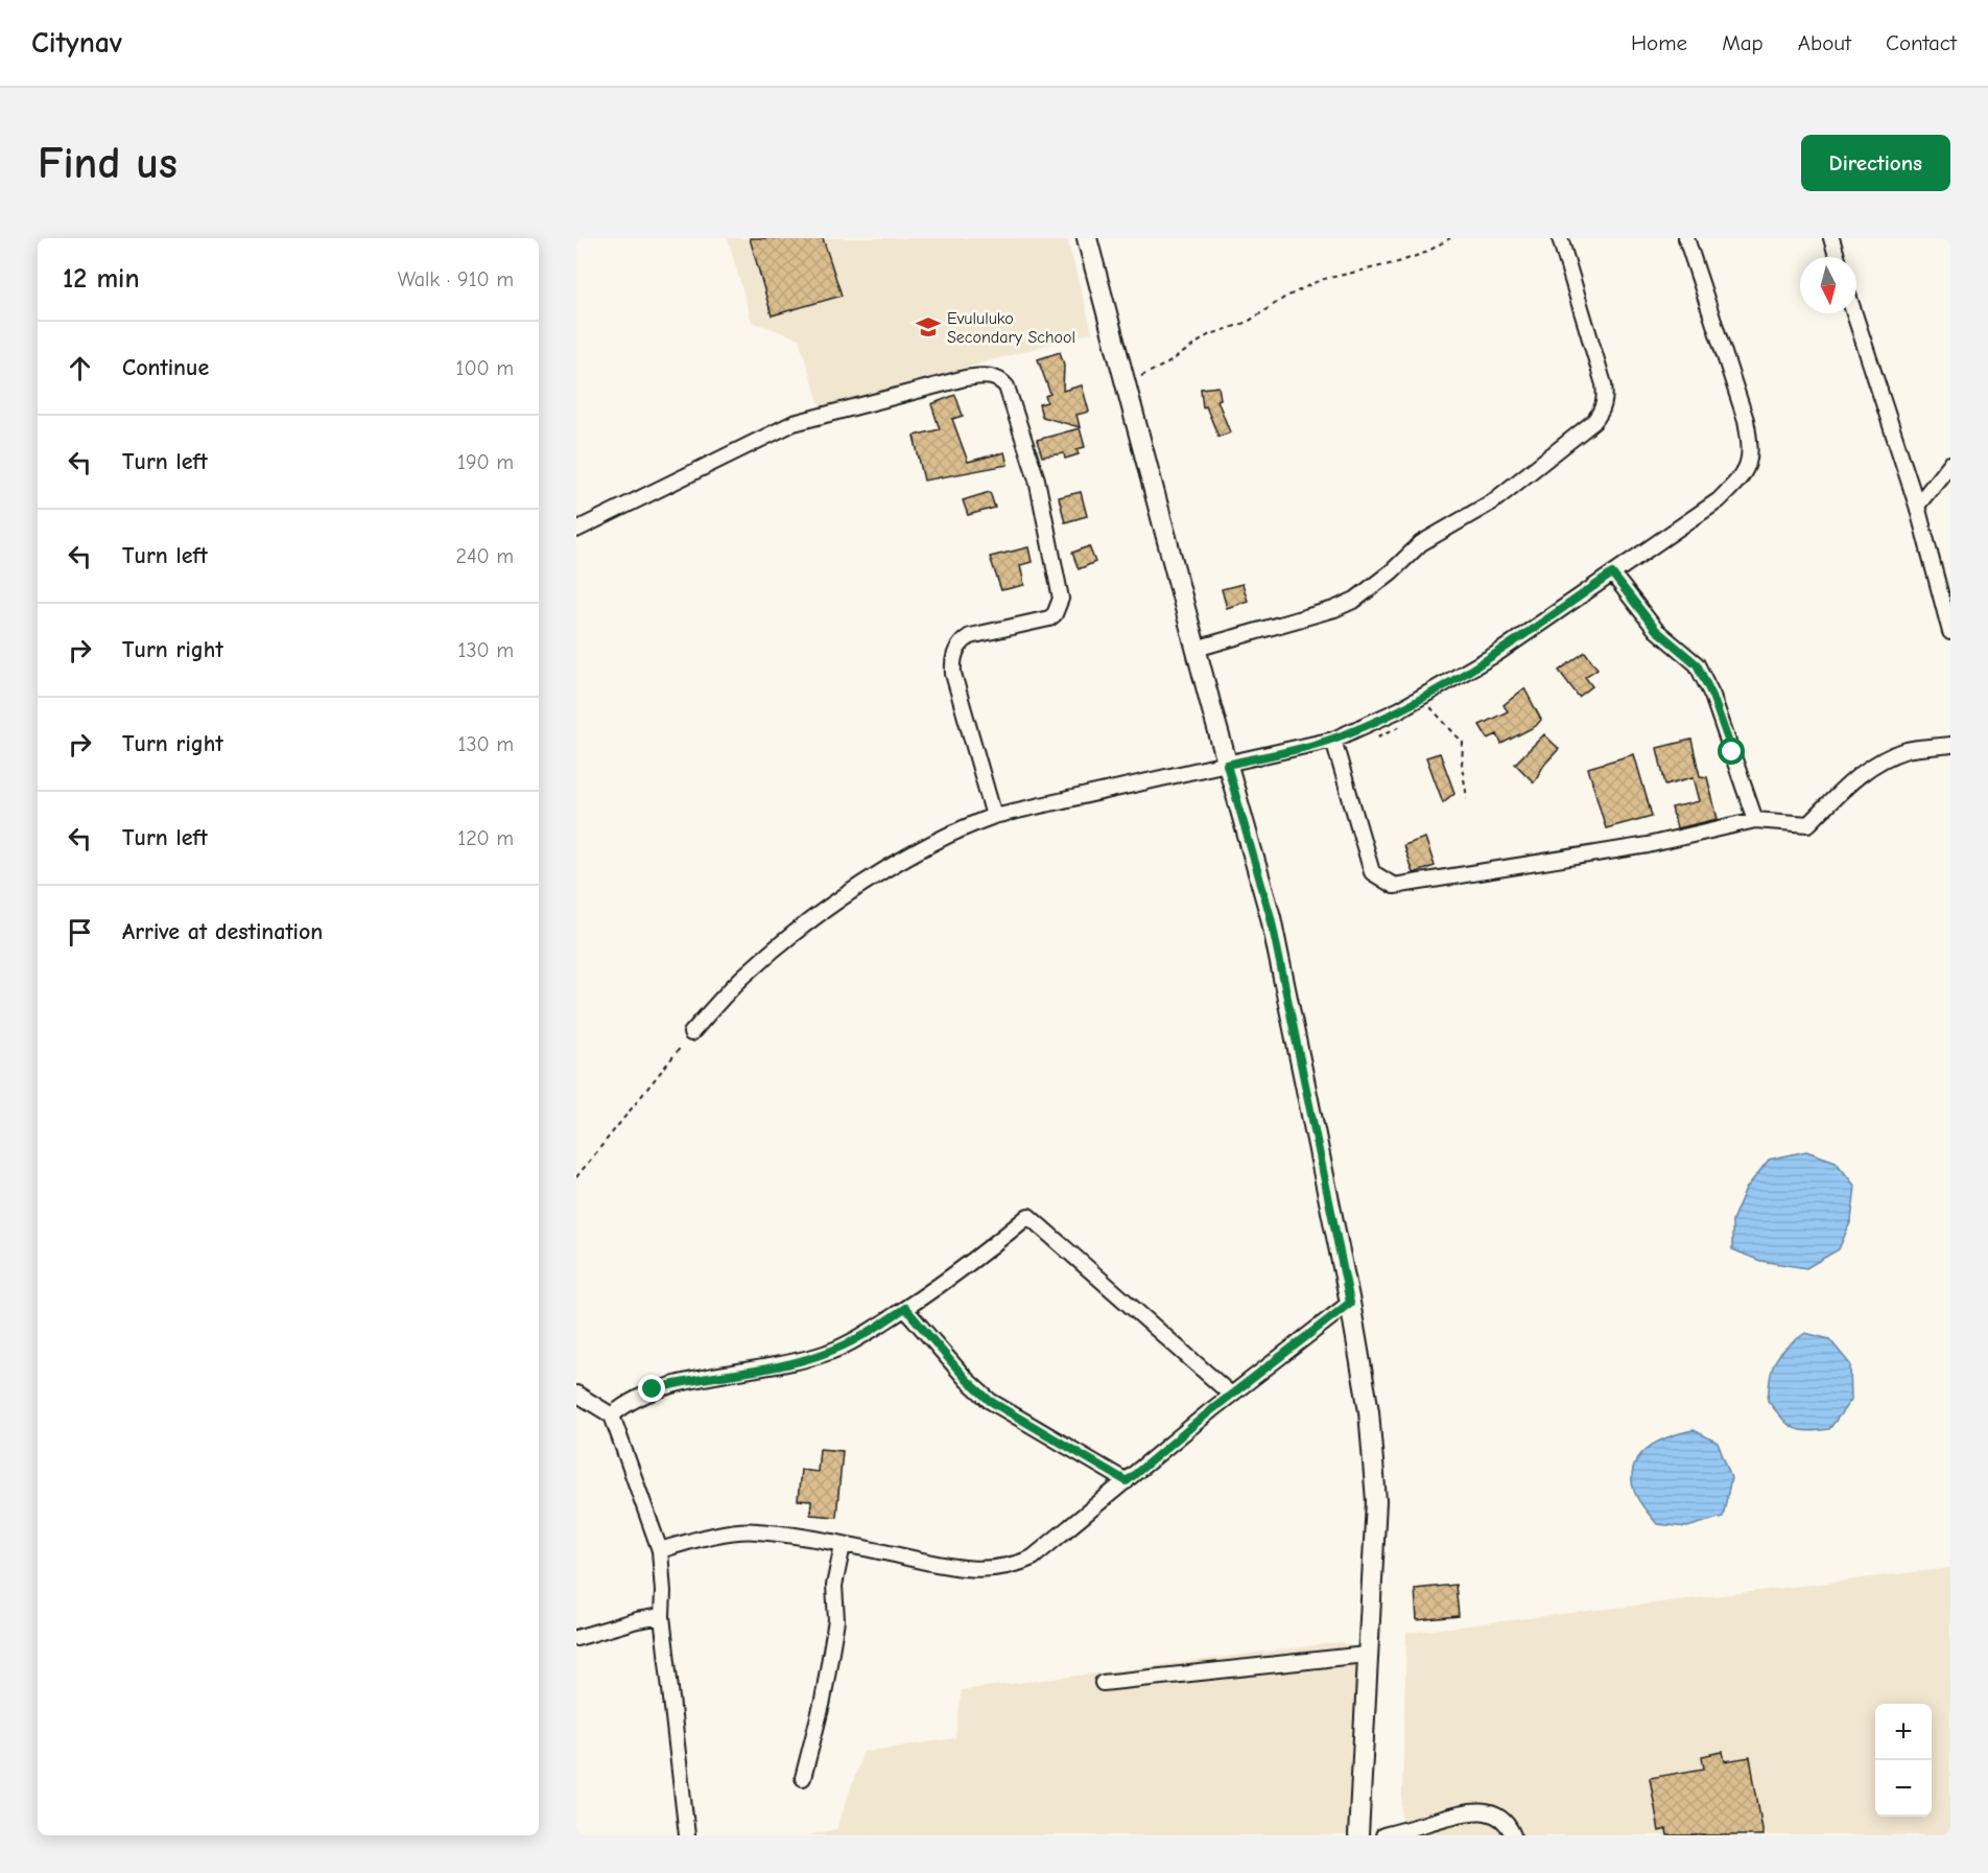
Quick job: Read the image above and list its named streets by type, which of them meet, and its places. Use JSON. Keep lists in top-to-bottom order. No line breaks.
{"places":{"school or university":["Evululuko Secondary School"]},"north":"bottom","page":{"header":"Citynav","nav":["Home","Map","About","Contact"],"buttons":"Directions","title":"Find us","heading":["12 min","Walk · 910 m"],"list":[["Continue","100 m"],["Turn left","190 m"],["Turn left","240 m"],["Turn right","130 m"],["Turn right","130 m"],["Turn left","120 m"],"Arrive at destination"],"map_buttons":["+","−"]}}
